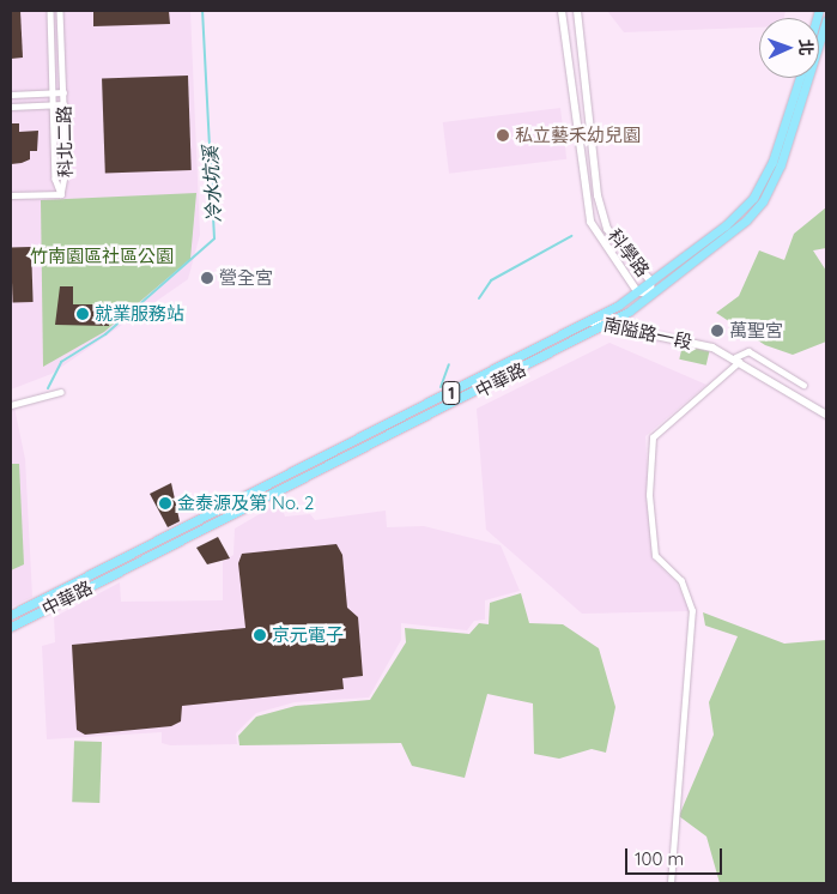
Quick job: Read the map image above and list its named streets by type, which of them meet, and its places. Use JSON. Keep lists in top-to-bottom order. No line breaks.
{"streets":{"main road":["中華路","1"],"street":["科北二路","科學路","南隘路一段"]},"crossings":[["科學路","中華路"],["南隘路一段","中華路"]],"water":["冷水坑溪"],"parks":["竹南園區社區公園"],"places":["私立藝禾幼兒園","營全宮","就業服務站","萬聖宮","金泰源及第 No. 2","京元電子"],"scale_bar":"100 m","north":"right"}
